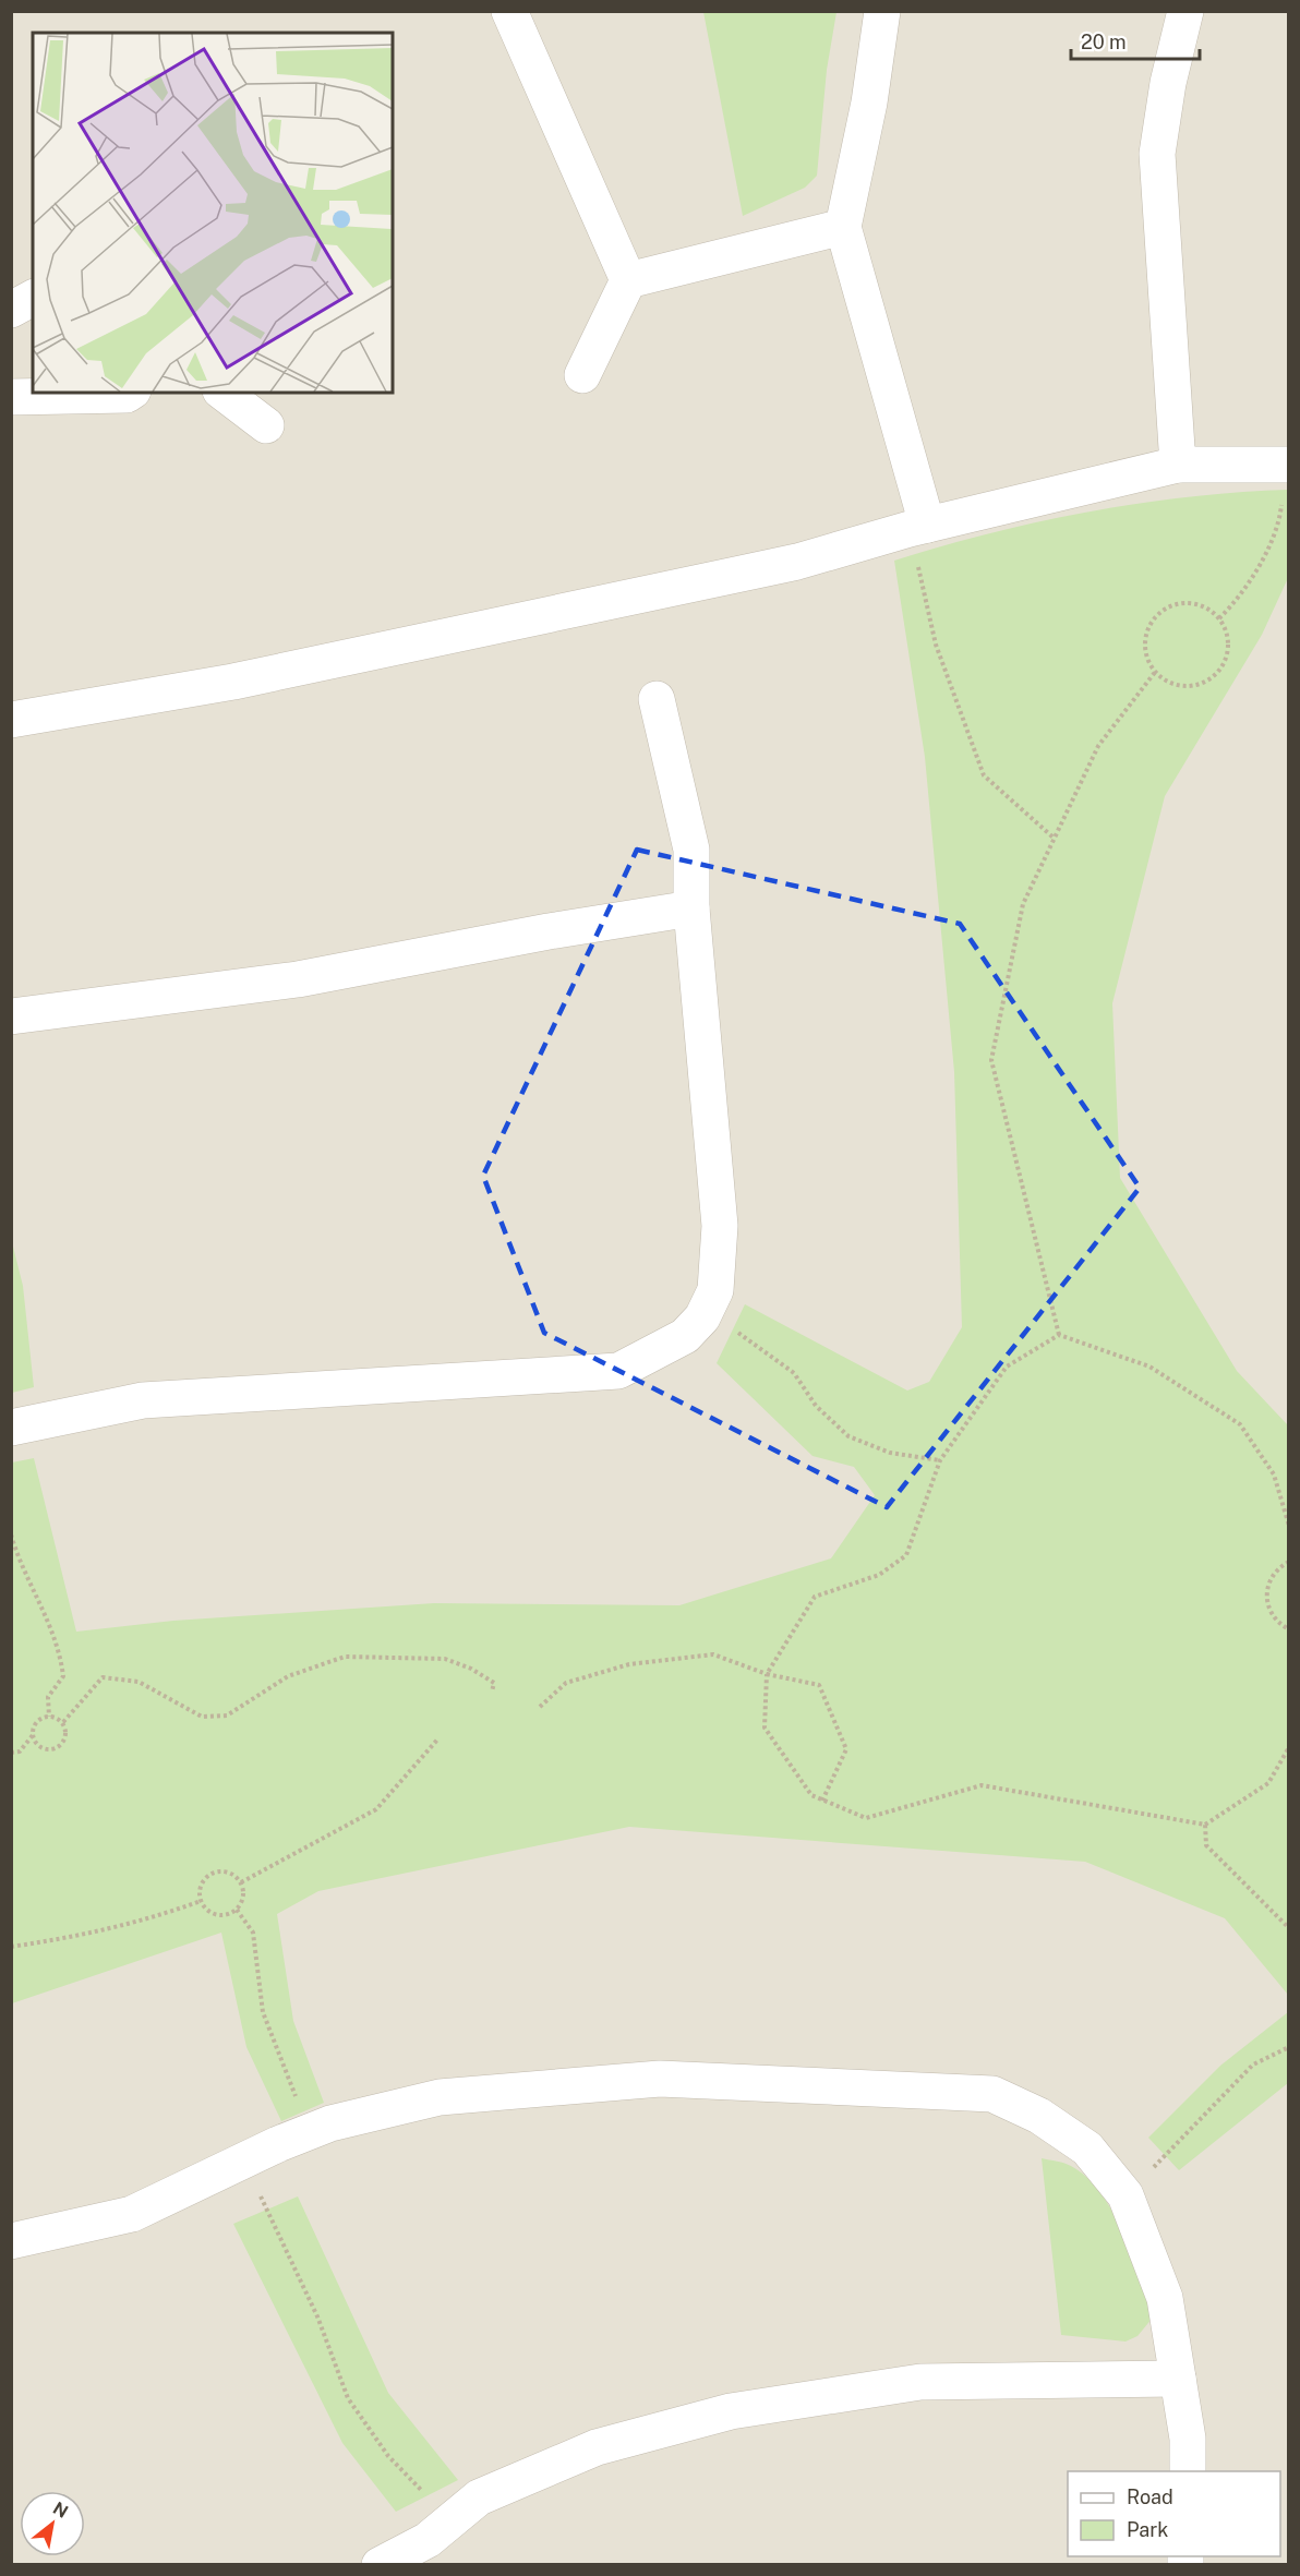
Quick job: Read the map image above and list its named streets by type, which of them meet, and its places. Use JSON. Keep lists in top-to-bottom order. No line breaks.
{"legend":["Road","Park"],"scale_bar":"20 m","north":"top right"}
